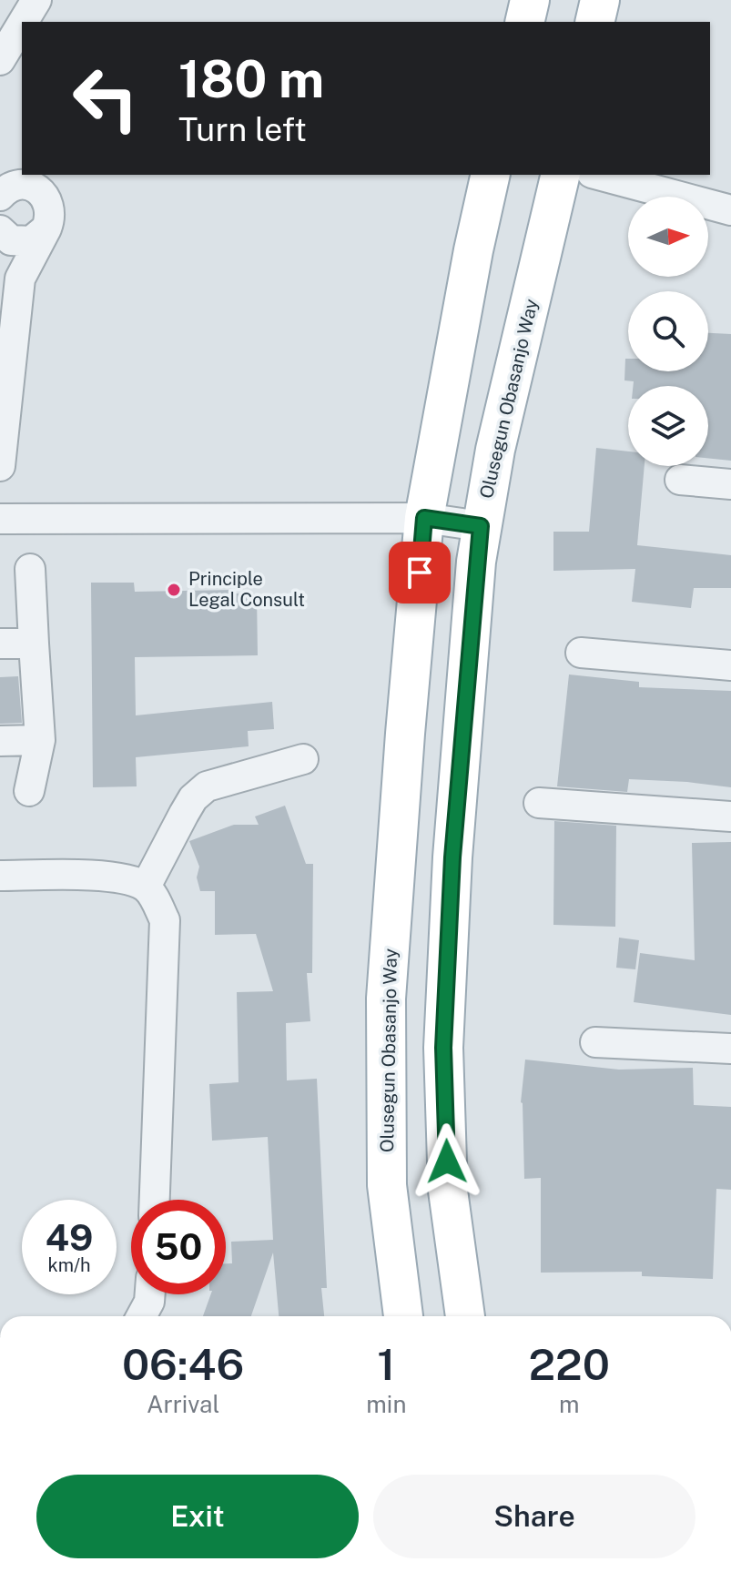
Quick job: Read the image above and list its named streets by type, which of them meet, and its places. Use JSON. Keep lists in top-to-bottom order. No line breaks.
{"streets":{"main road":["Olusegun Obasanjo Way"]},"places":["Principle Legal Consult"],"north":"right","page":{"turn":["180 m","Turn left"],"speed":"49 km/h","limit":"50","eta":["06:46","Arrival","1","min","220","m"],"buttons":["Exit","Share"]}}
